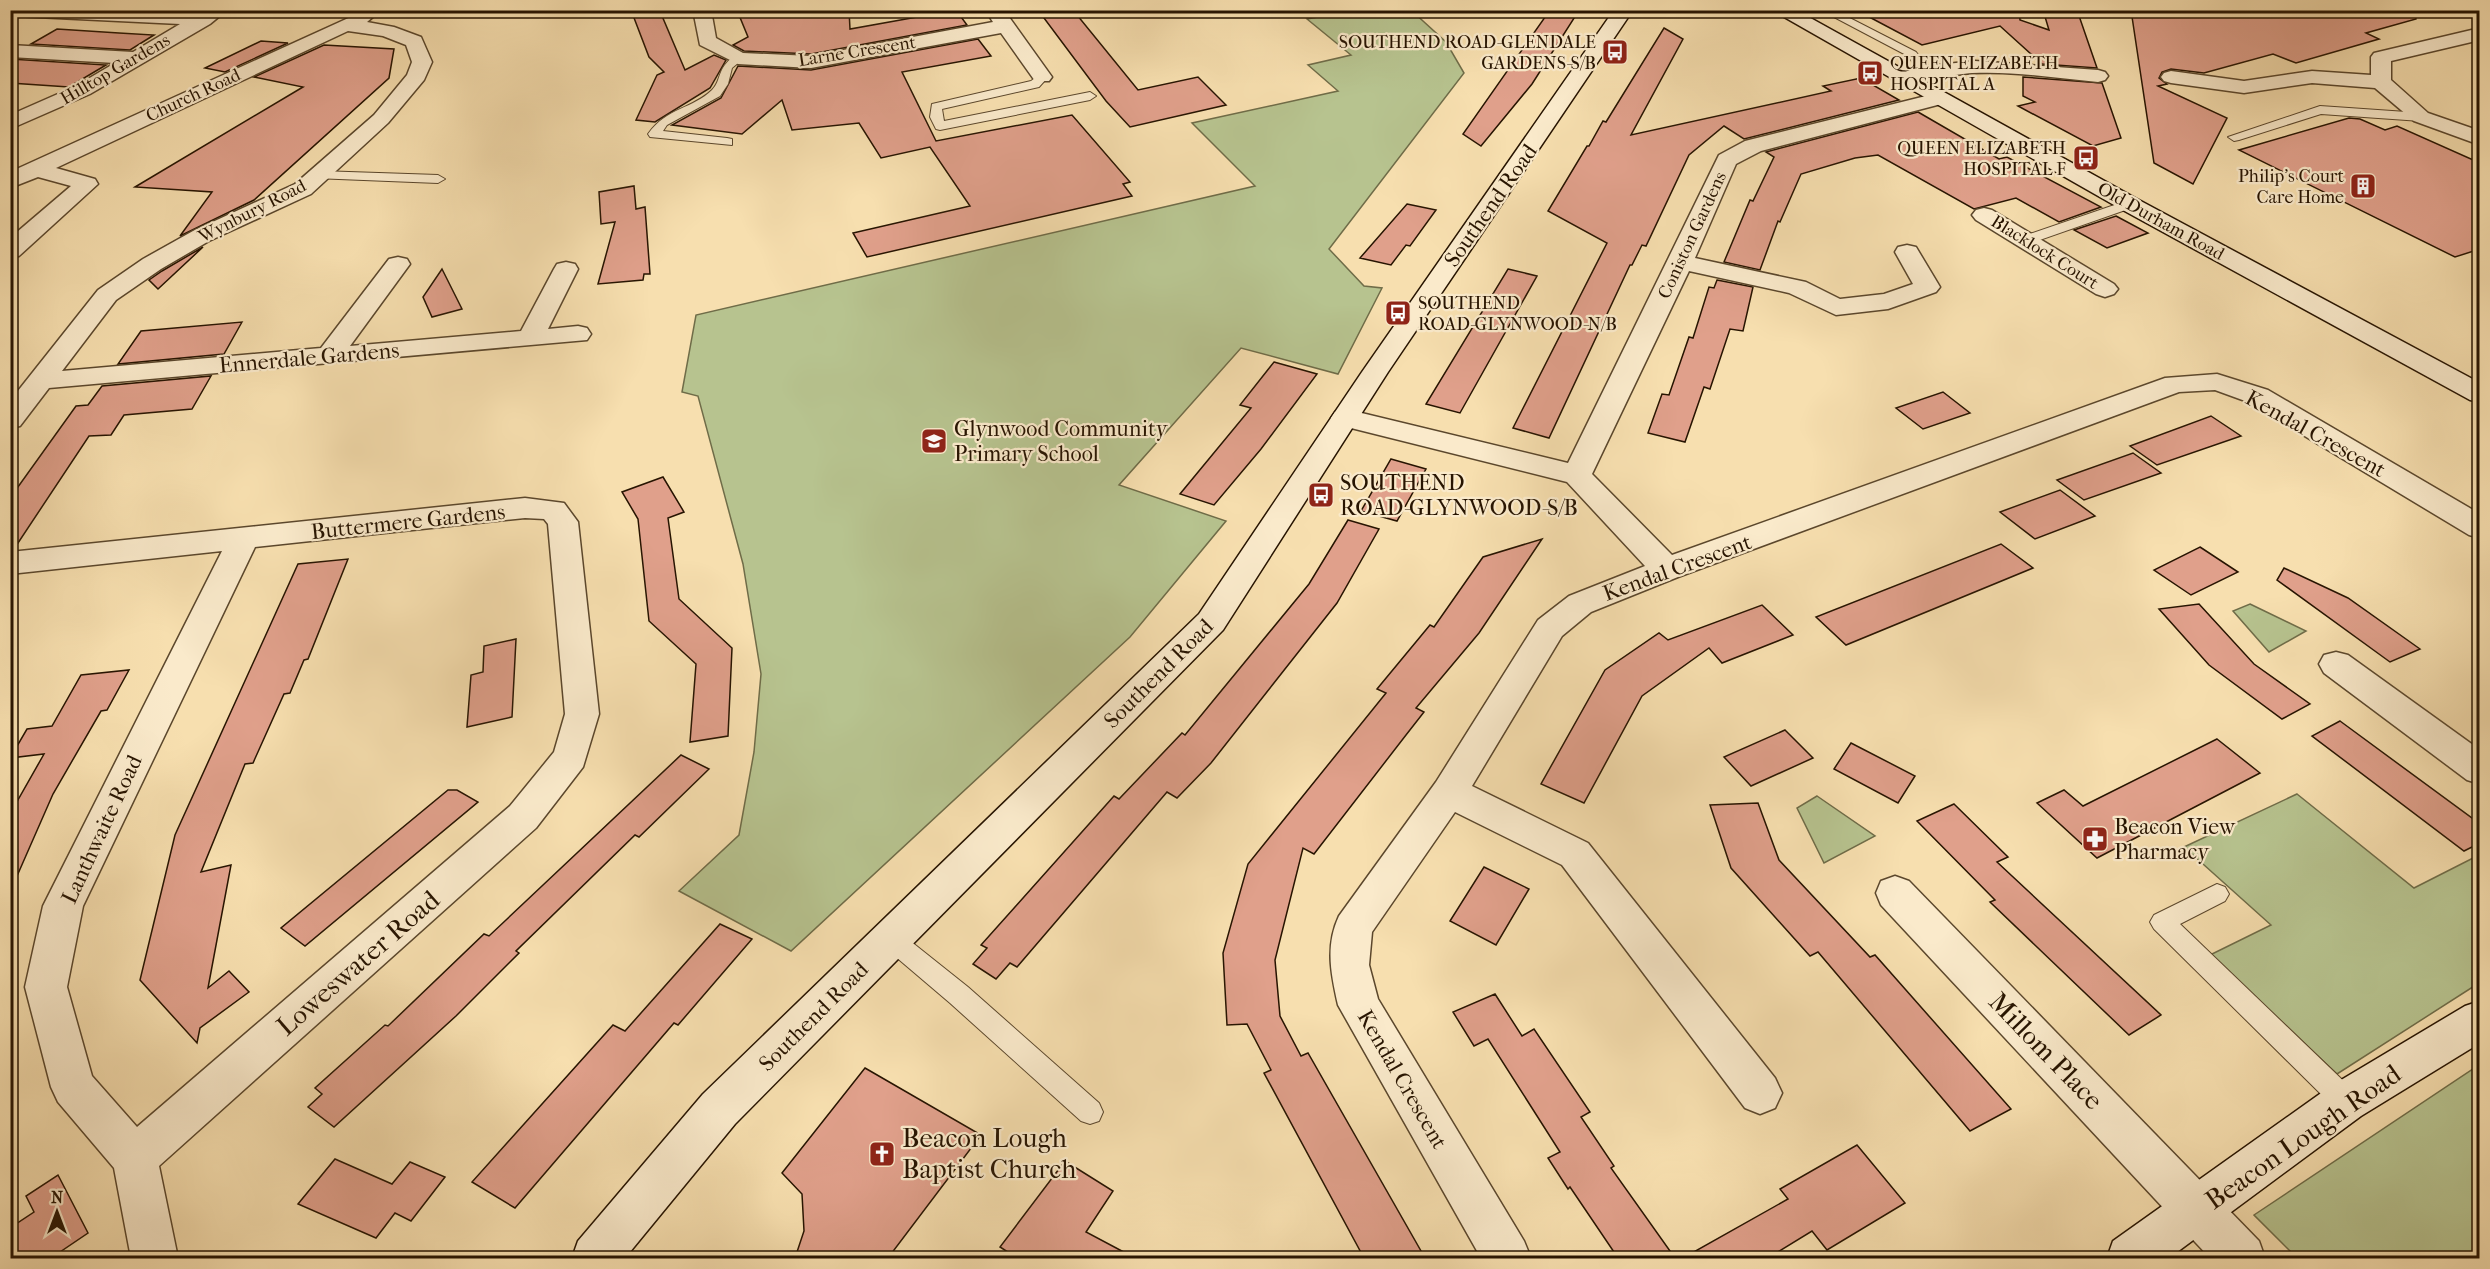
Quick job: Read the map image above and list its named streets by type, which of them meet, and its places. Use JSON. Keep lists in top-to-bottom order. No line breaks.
{"streets":{"street":["Larne Crescent","Hilltop Gardens","Church Road","Southend Road","Wynbury Road","Old Durham Road","Coniston Gardens","Blacklock Court","Ennerdale Gardens","Kendal Crescent","Buttermere Gardens","Lanthwaite Road","Loweswater Road","Millom Place","Beacon Lough Road"]},"crossings":[["Church Road","Wynbury Road"],["Wynbury Road","Ennerdale Gardens"],["Old Durham Road","Coniston Gardens"],["Buttermere Gardens","Lanthwaite Road"],["Buttermere Gardens","Loweswater Road"],["Lanthwaite Road","Loweswater Road"],["Millom Place","Beacon Lough Road"]],"places":{"bus stop":["SOUTHEND ROAD-GLENDALE GARDENS-S/B","QUEEN ELIZABETH HOSPITAL A","QUEEN ELIZABETH HOSPITAL F","SOUTHEND ROAD-GLYNWOOD-N/B","SOUTHEND ROAD-GLYNWOOD-S/B"],"building":["Philip's Court Care Home"],"school or university":["Glynwood Community Primary School"],"pharmacy":["Beacon View Pharmacy"],"church":["Beacon Lough Baptist Church"]},"north":"top"}
